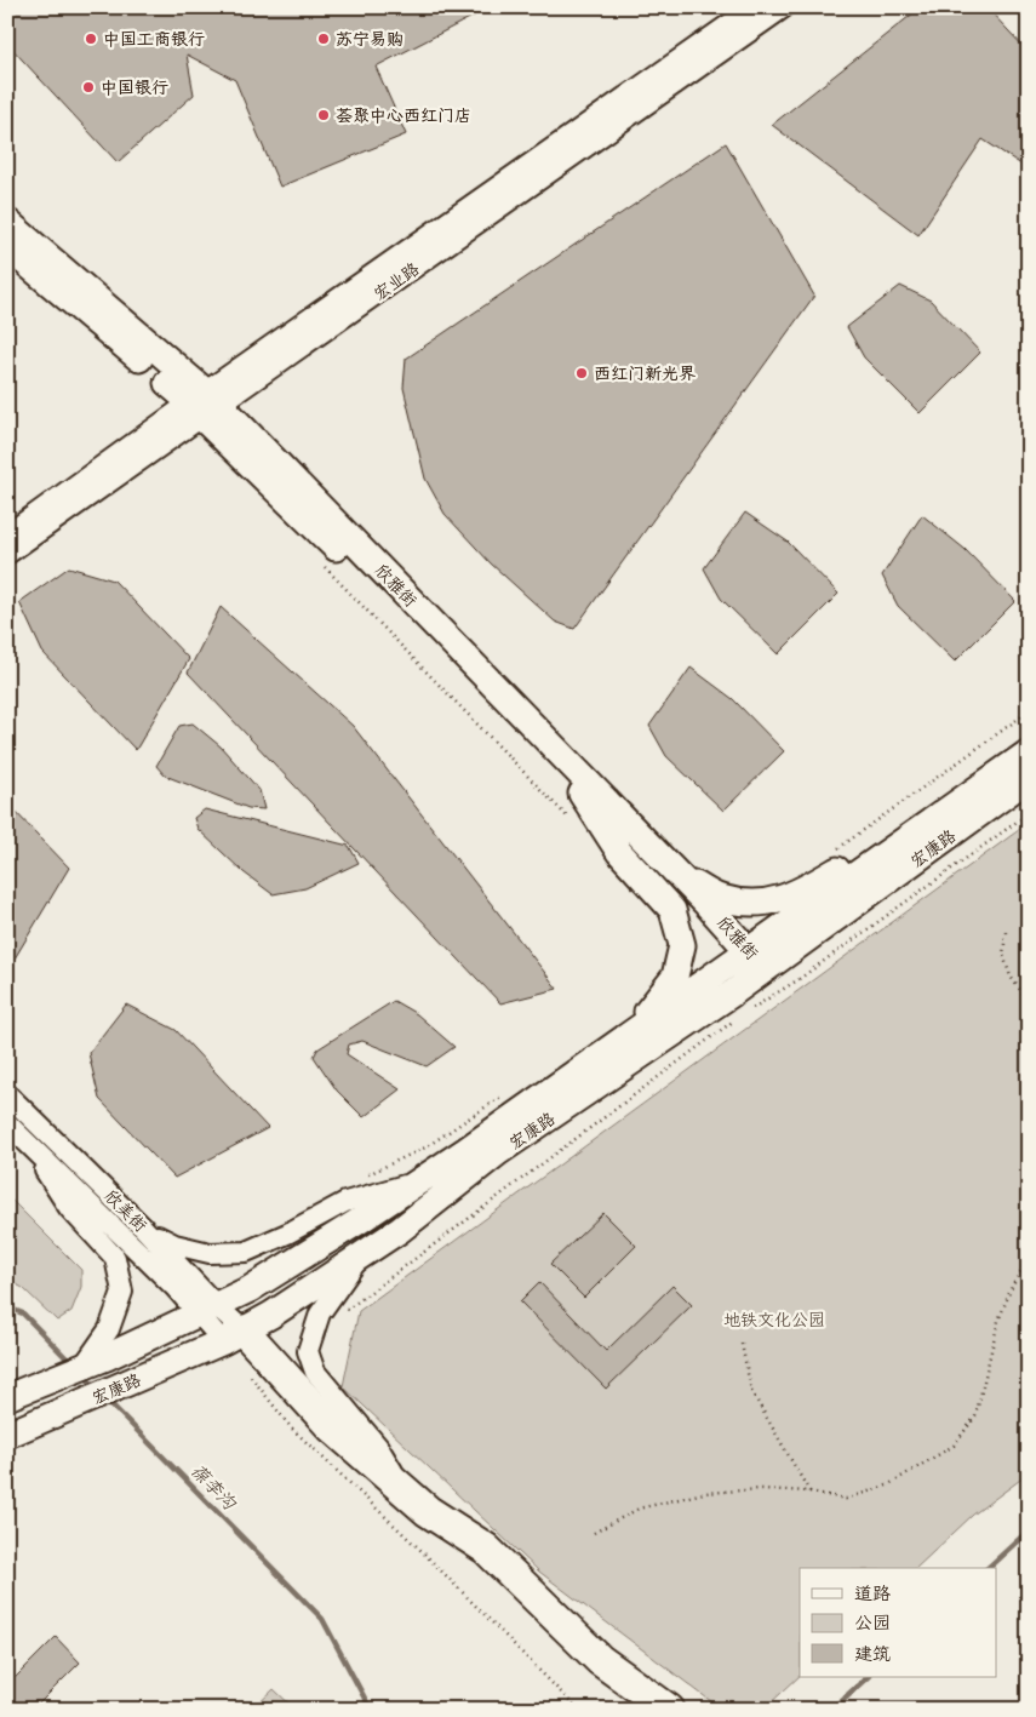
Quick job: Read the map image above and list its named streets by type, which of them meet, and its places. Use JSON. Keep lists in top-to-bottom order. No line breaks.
{"streets":{"main road":["欣雅街","宏康路"],"street":["宏业路","欣美街"]},"crossings":[["宏业路","欣雅街"],["欣雅街","宏康路"],["宏康路","欣美街"]],"water":["葆李沟"],"parks":["地铁文化公园"],"places":["中国工商银行","苏宁易购","中国银行","荟聚中心西红门店","西红门新光界"],"legend":["道路","公园","建筑"]}
